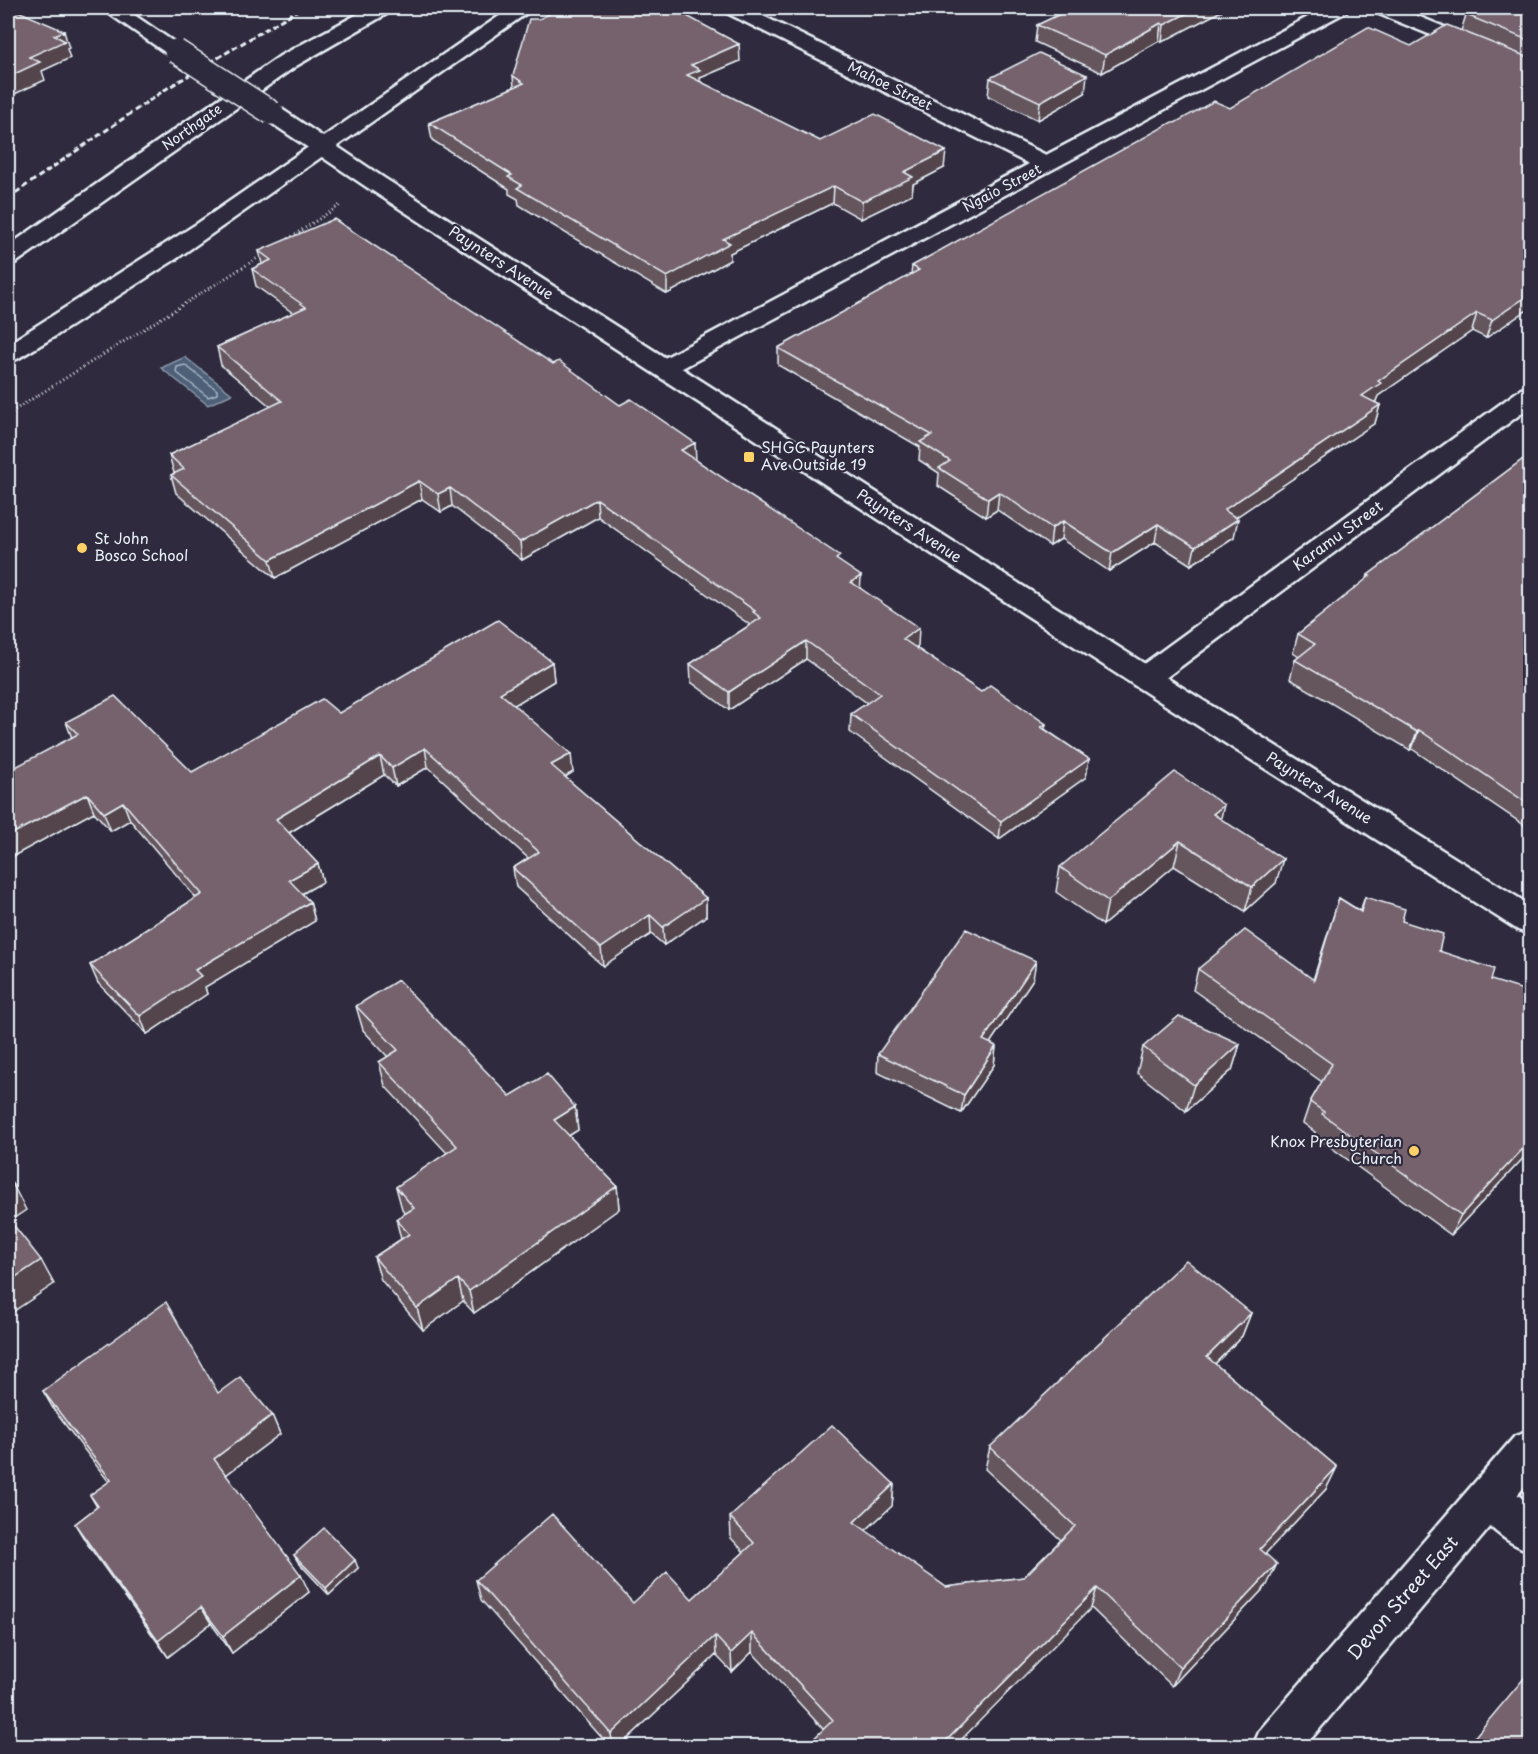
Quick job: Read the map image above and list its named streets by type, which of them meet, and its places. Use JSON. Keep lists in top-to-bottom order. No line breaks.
{"streets":{"main road":["Mahoe Street","Northgate","Ngaio Street","Paynters Avenue","Karamu Street","Devon Street East"]},"crossings":[["Mahoe Street","Ngaio Street"],["Ngaio Street","Paynters Avenue"],["Paynters Avenue","Karamu Street"]],"places":{"transit":["SHGC Paynters Ave Outside 19"],"other":["St John Bosco School","Knox Presbyterian Church"]}}
